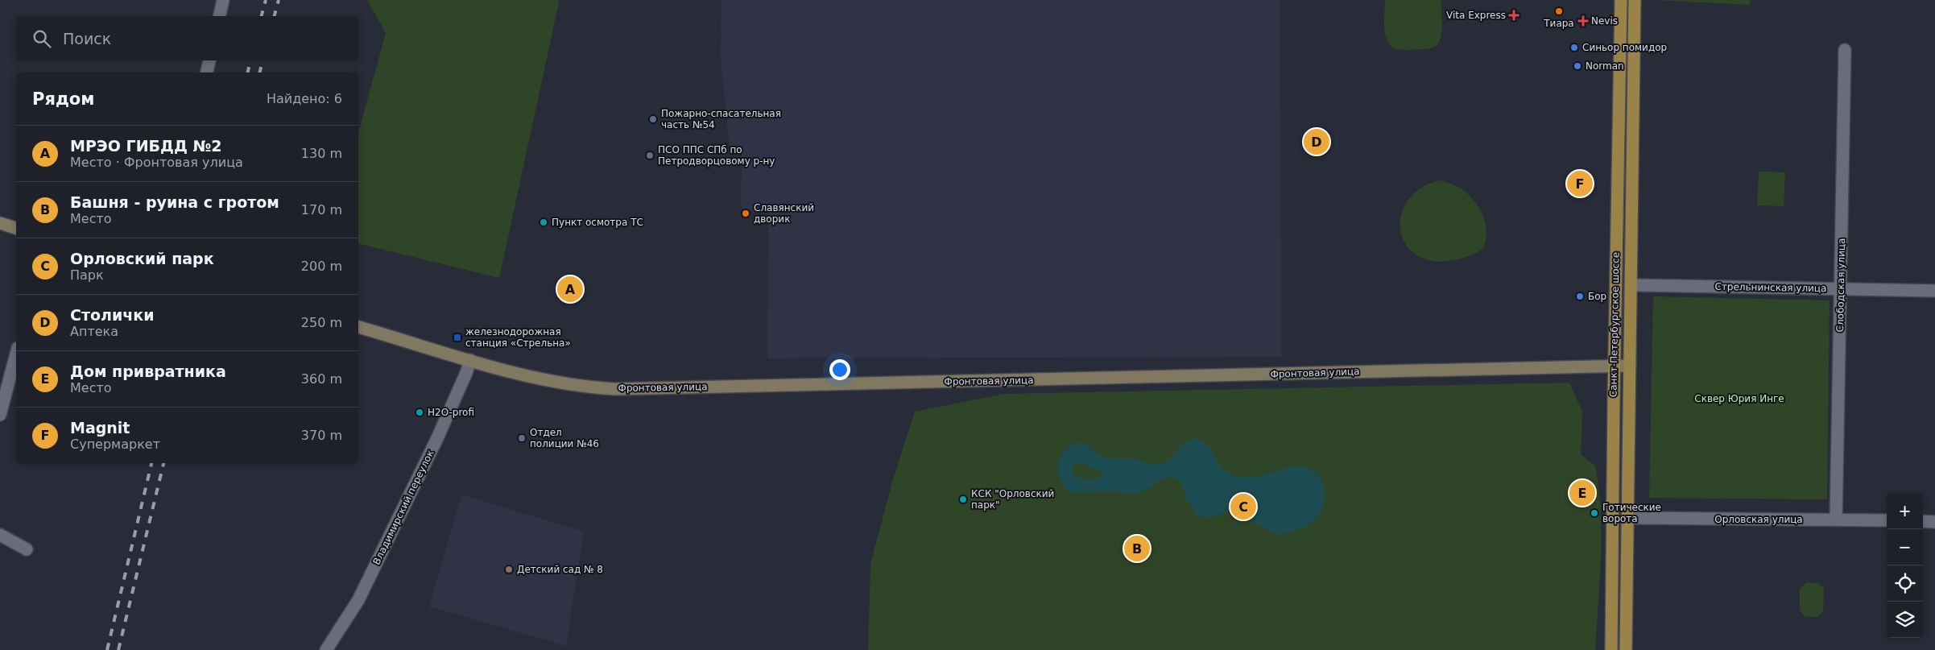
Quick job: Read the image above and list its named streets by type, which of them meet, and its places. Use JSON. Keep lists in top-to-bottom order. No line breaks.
{"streets":{"main road":["Санкт-Петербургское шоссе","Фронтовая улица"],"street":["Слободская улица","Стрельнинская улица","Владимирский переулок","Орловская улица"]},"crossings":[["Слободская улица","Стрельнинская улица"],["Слободская улица","Орловская улица"],["Стрельнинская улица","Санкт-Петербургское шоссе"],["Санкт-Петербургское шоссе","Фронтовая улица"],["Санкт-Петербургское шоссе","Орловская улица"],["Фронтовая улица","Владимирский переулок"]],"parks":["Сквер Юрия Инге"],"places":{"other":["Тиара","Синьор помидор","Norman","Пожарно-спасательная часть №54","ПСО ППС СПб по Петродворцовому р-ну","Славянский дворик","Пункт осмотра ТС","Бор","H2O-profi","Отдел полиции №46","КСК \"Орловский парк\"","Готические ворота","Детский сад № 8"],"health":["Vita Express","Nevis"],"transit":["железнодорожная станция «Стрельна»"]},"page":{"search":"Поиск","heading":["Рядом","Найдено: 6"],"list":[{"mark":"A","name":"МРЭО ГИБДД №2","note":"Место · Фронтовая улица","value":"130 m"},{"mark":"B","name":"Башня - руина с гротом","note":"Место","value":"170 m"},{"mark":"C","name":"Орловский парк","note":"Парк","value":"200 m"},{"mark":"D","name":"Столички","note":"Аптека","value":"250 m"},{"mark":"E","name":"Дом привратника","note":"Место","value":"360 m"},{"mark":"F","name":"Magnit","note":"Супермаркет","value":"370 m"}],"pins":["D","F","A","E","C","B"],"map_buttons":["+","−"]}}
